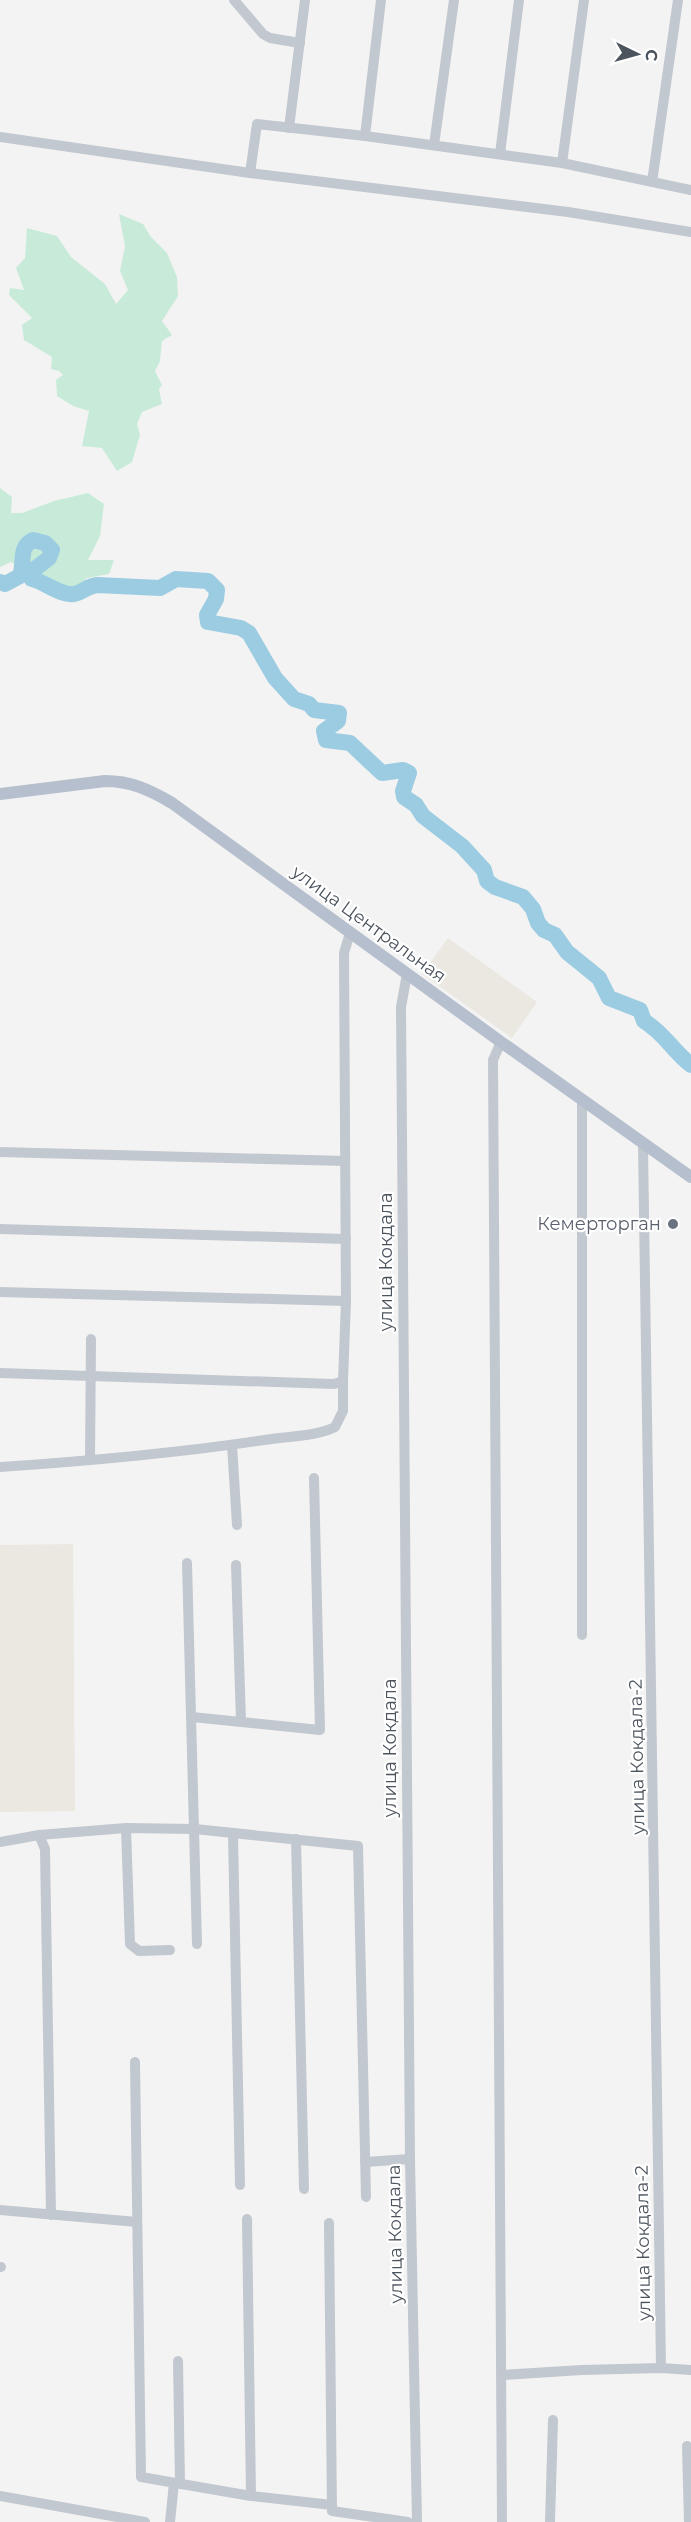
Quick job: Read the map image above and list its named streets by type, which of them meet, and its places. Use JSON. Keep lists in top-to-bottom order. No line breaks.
{"streets":{"main road":["улица Центральная"],"street":["улица Кокдала","улица Кокдала-2"]},"crossings":[["улица Центральная","улица Кокдала"],["улица Центральная","улица Кокдала-2"]],"places":["Кемерторган"],"north":"right"}
